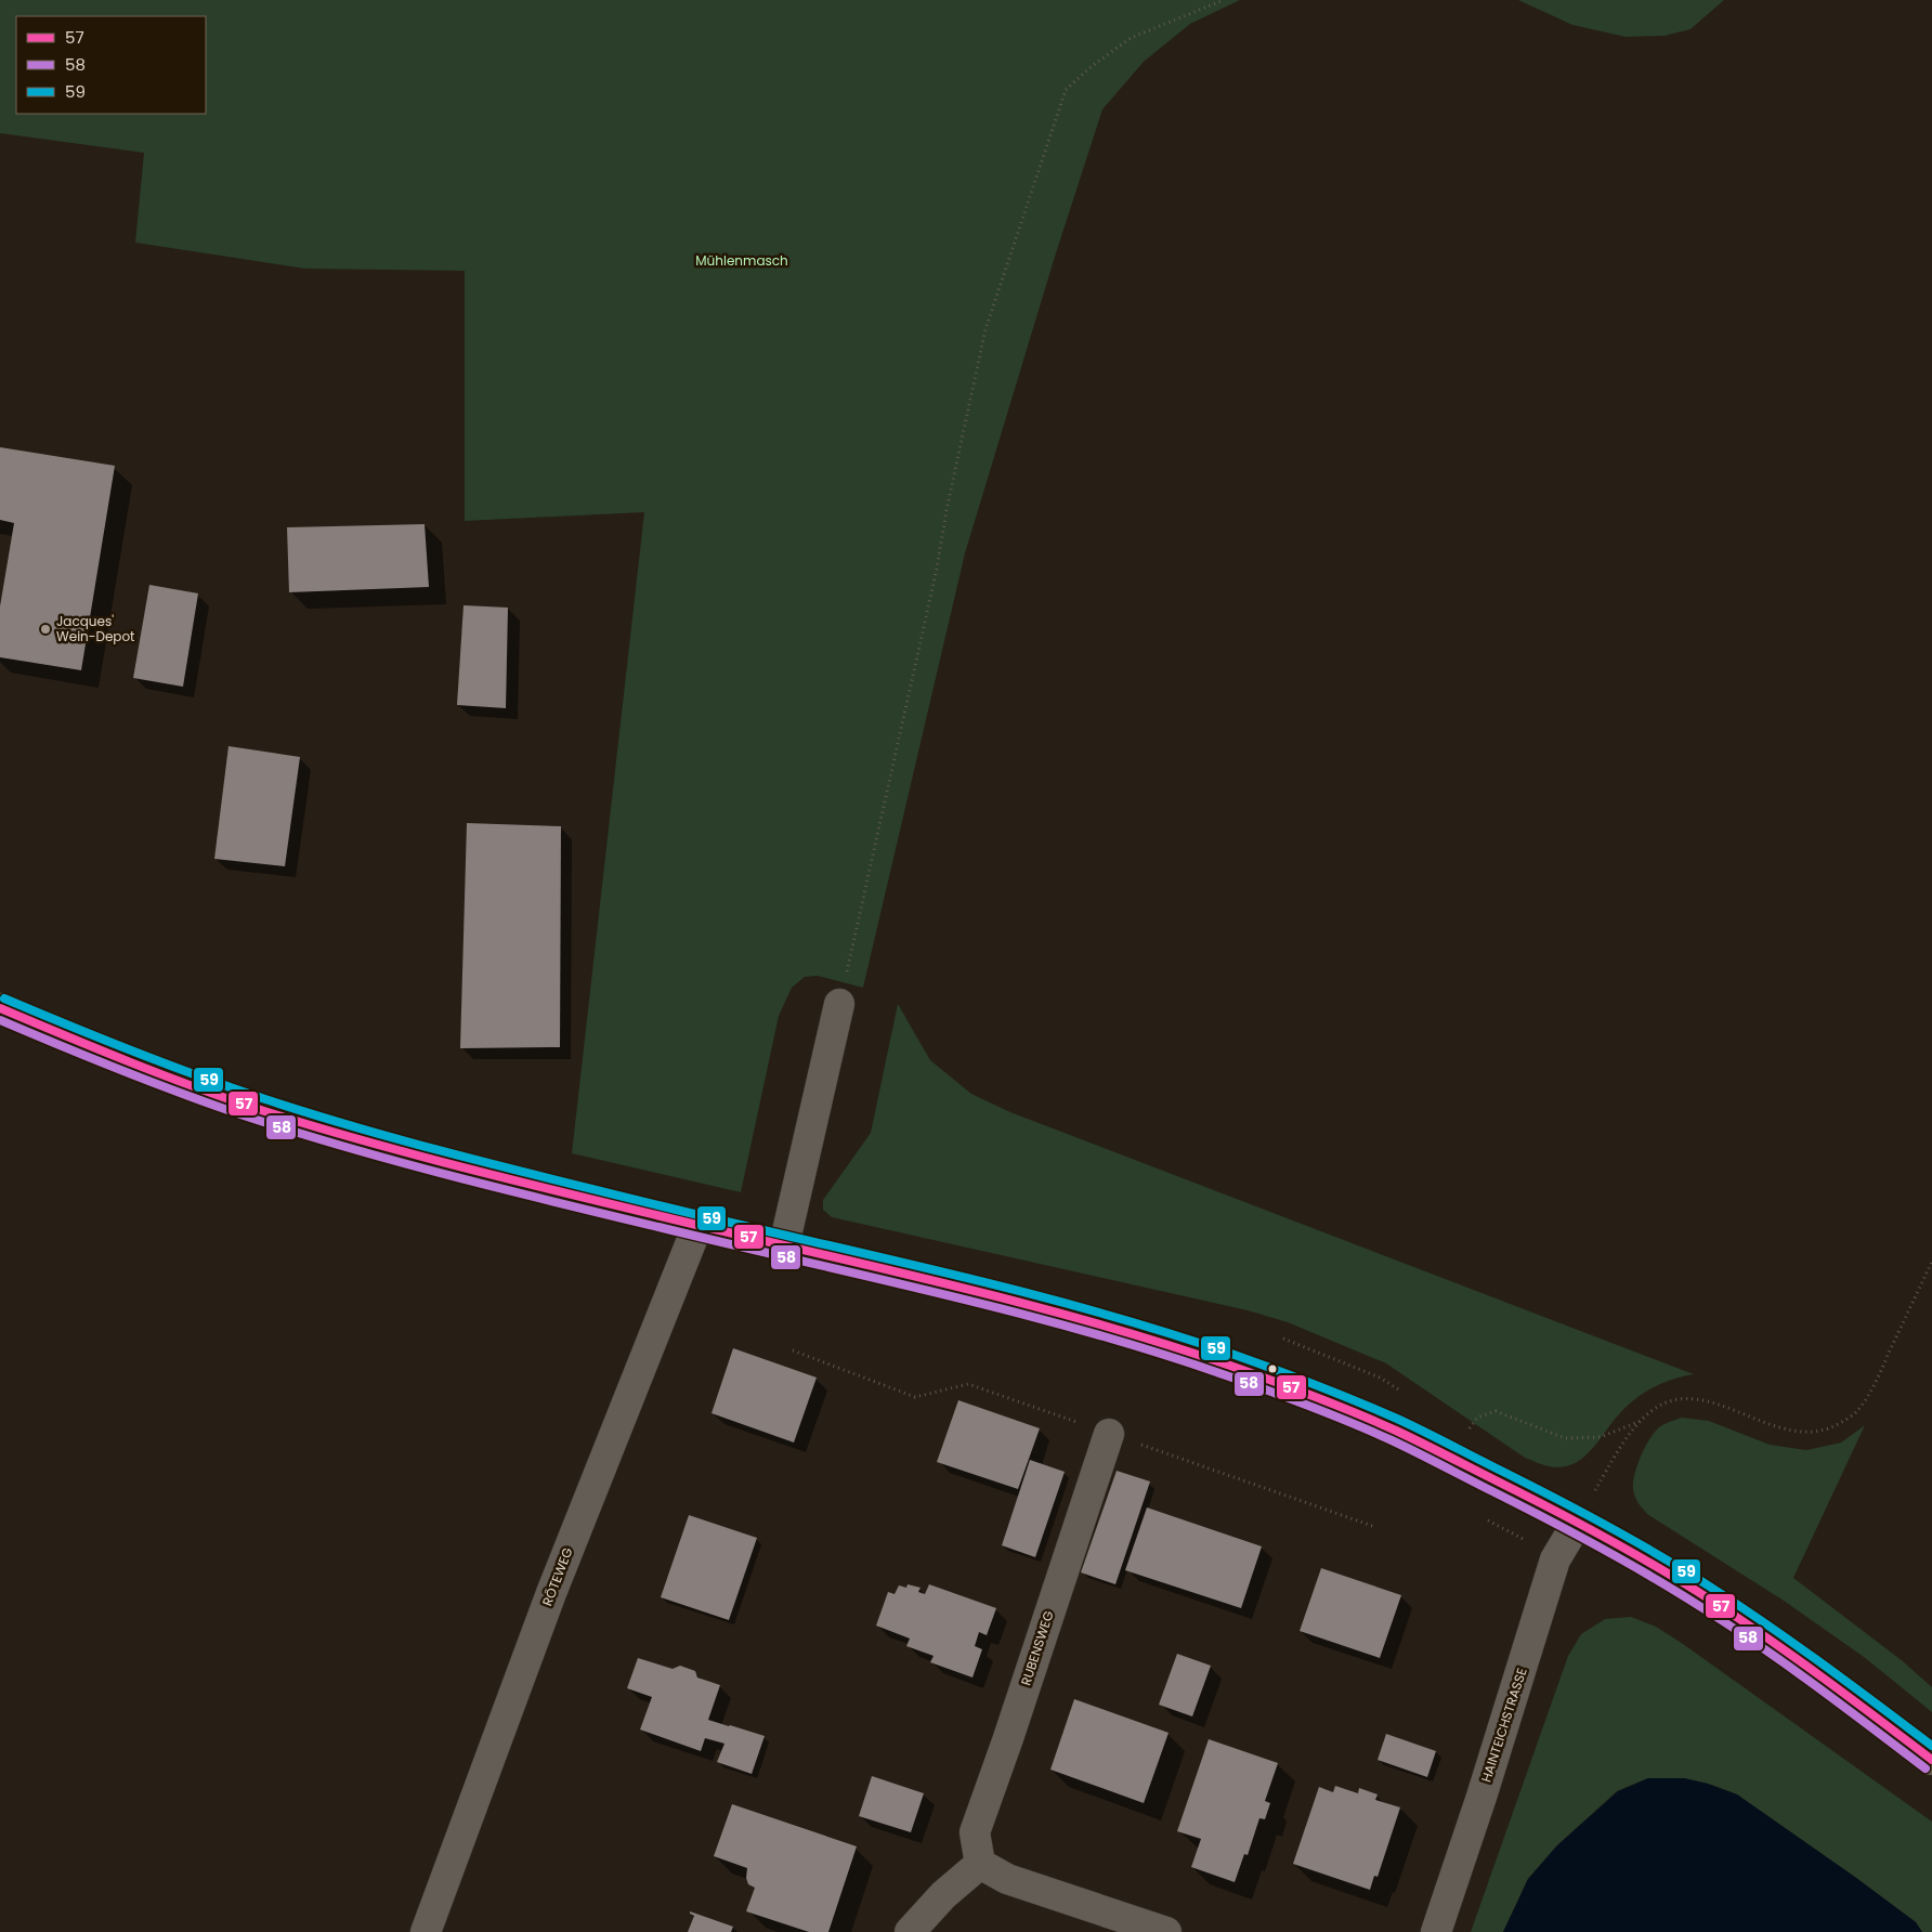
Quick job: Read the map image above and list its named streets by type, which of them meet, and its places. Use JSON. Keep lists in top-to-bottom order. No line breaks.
{"streets":{"street":["RÖTEWEG","RUBENSWEG","HAINTEICHSTRASSE"]},"parks":["Mühlenmasch"],"places":["Jacques' Wein-Depot"],"lines":["transit line 59","transit line 57","transit line 58"],"legend":["57","58","59"]}
